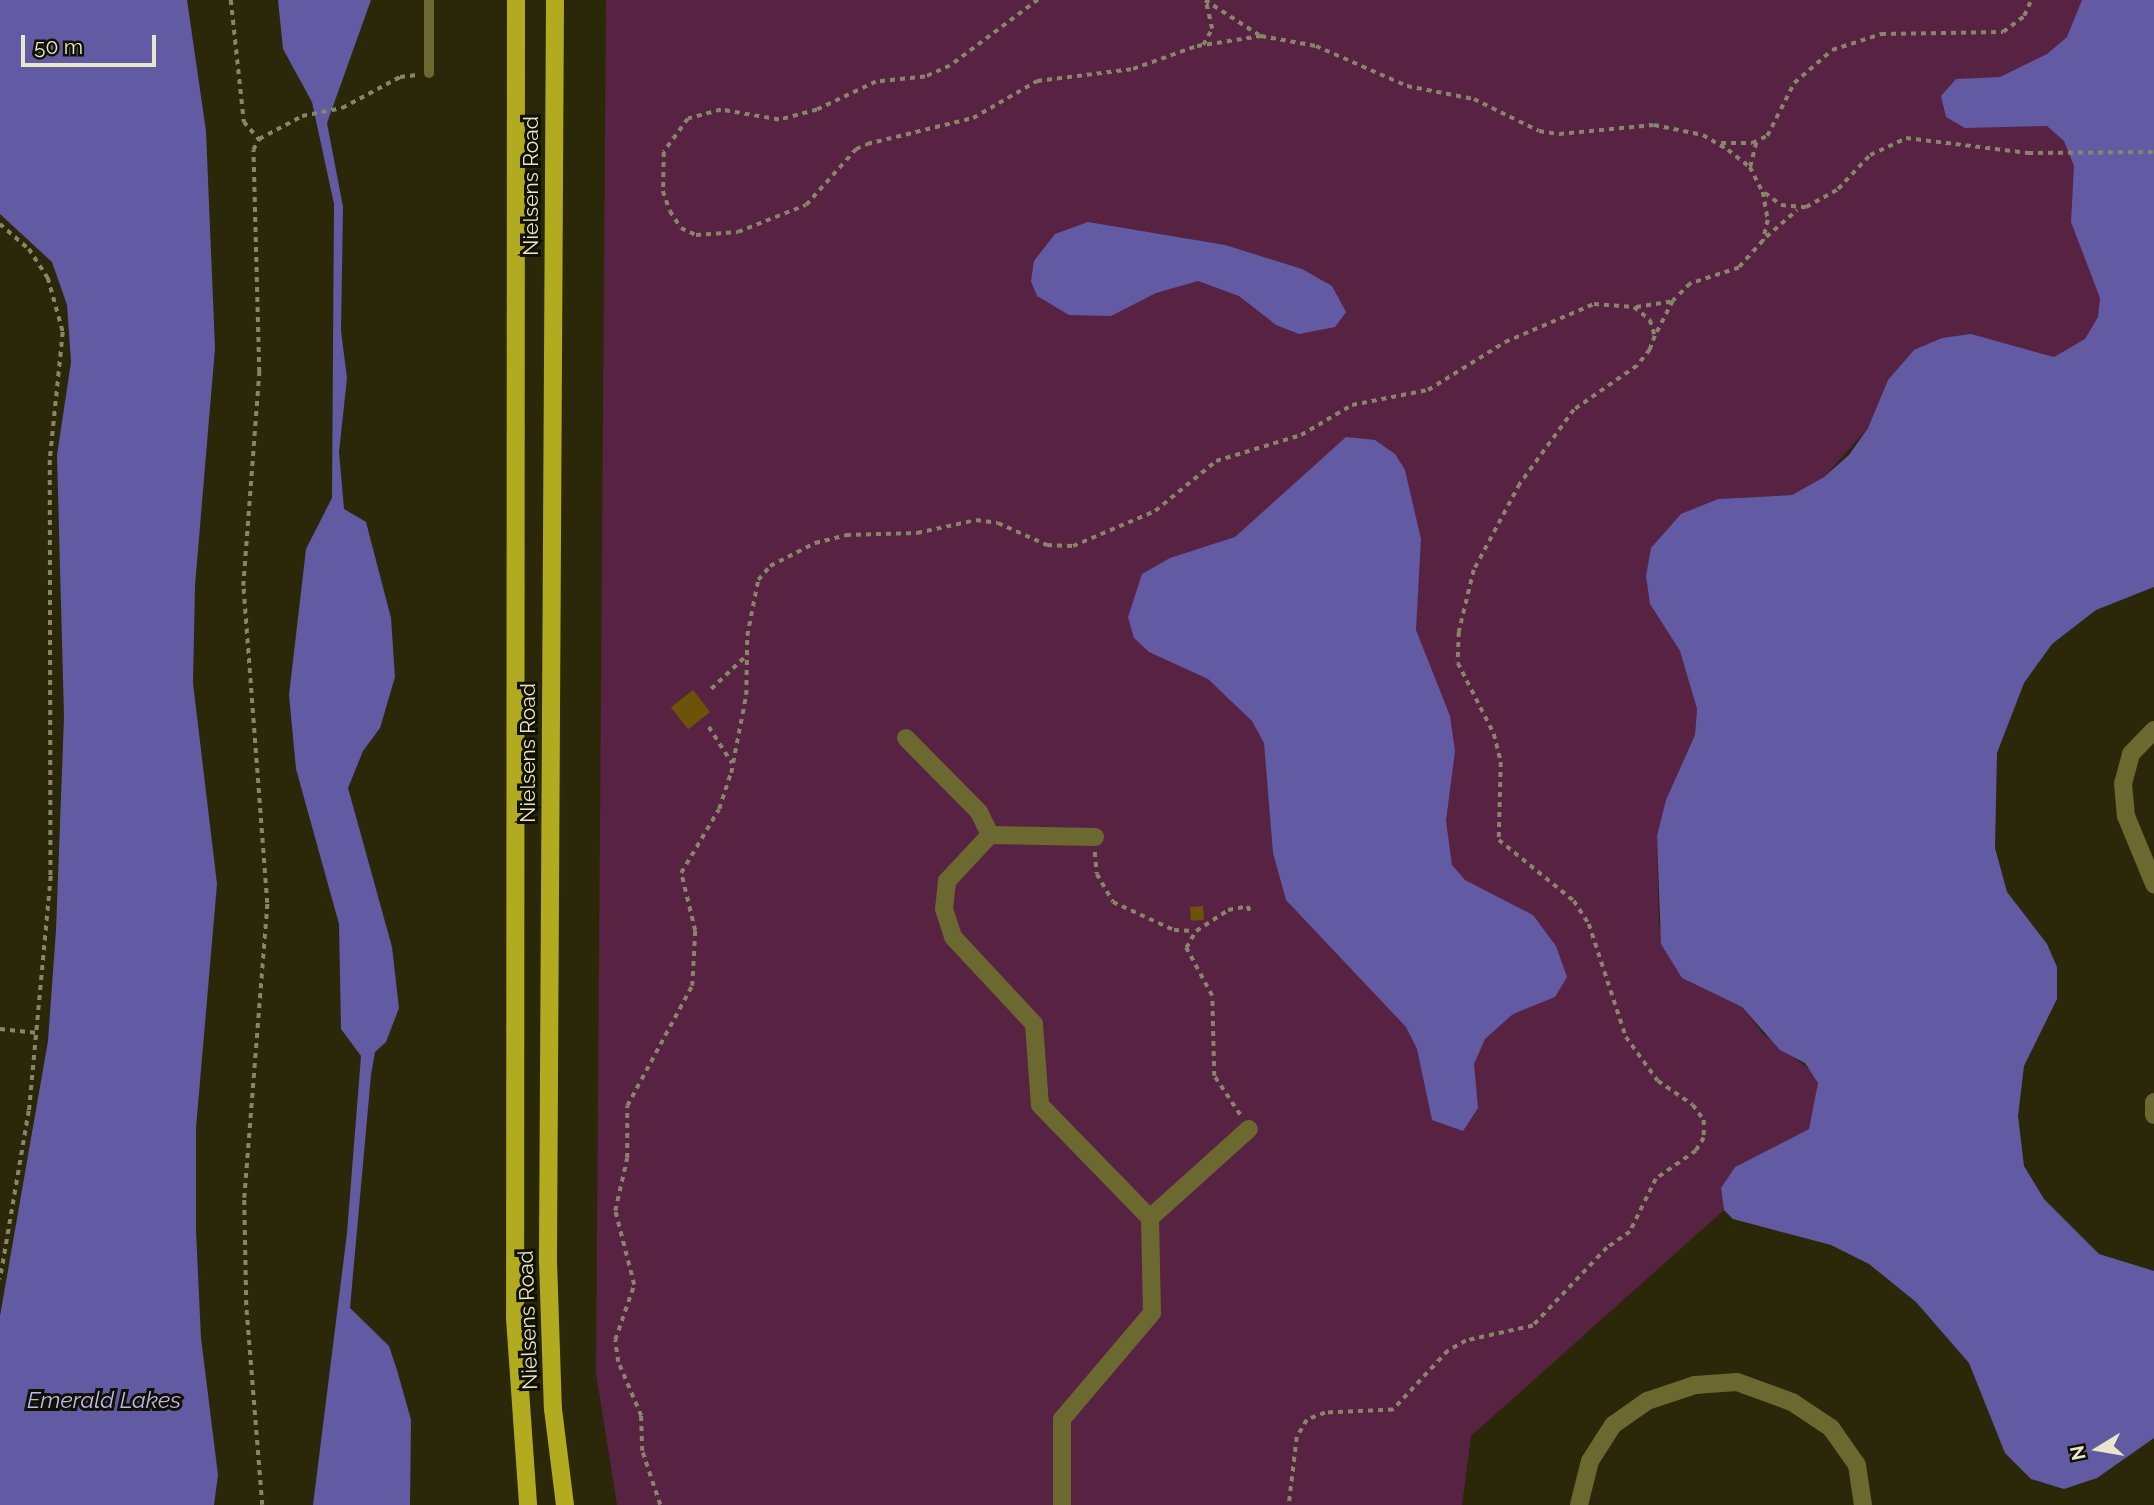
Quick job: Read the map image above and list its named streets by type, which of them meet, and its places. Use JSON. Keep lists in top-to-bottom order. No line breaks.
{"streets":{"main road":["Nielsens Road"]},"water":["Emerald Lakes"],"scale_bar":"50 m","north":"left"}
